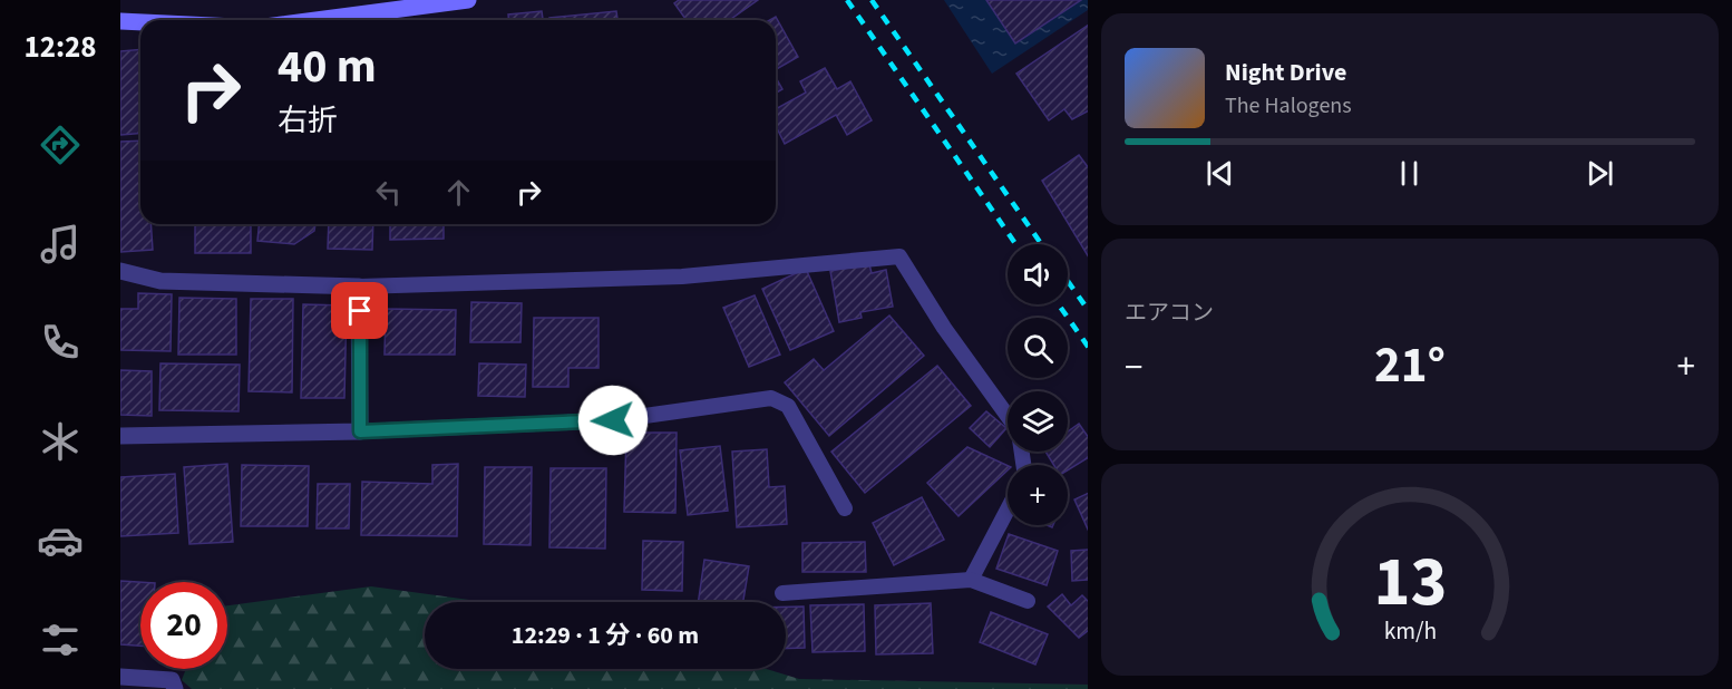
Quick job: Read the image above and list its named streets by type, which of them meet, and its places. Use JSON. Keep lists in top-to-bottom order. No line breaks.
{"page":{"tabs":"12:28","turn":["40 m","右折"],"song":["Night Drive","The Halogens"],"tile":"エアコン","map_buttons":"+","heat":["−","21°","+"],"limit":"20","trip":"12:29 · 1 分 · 60 m","gauge":["13","km/h"]}}
